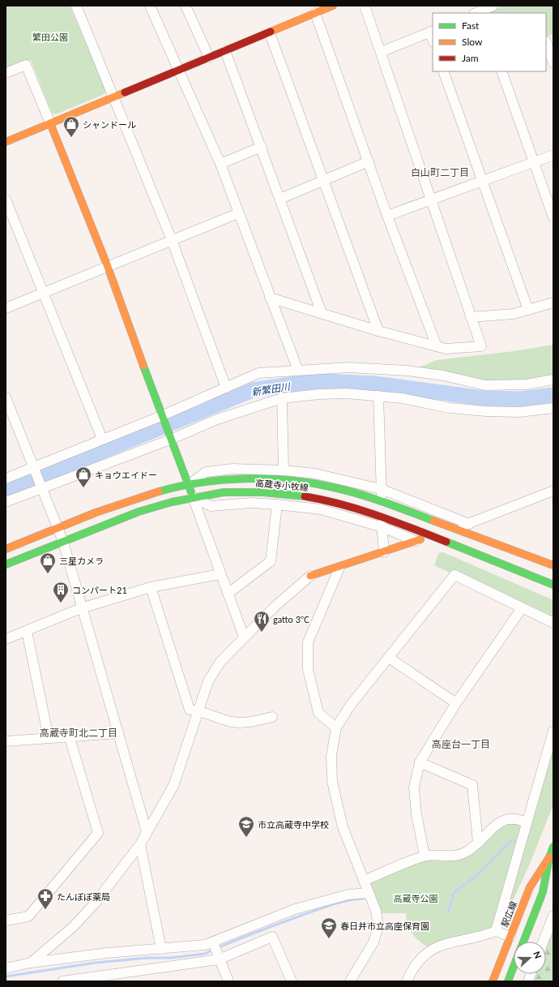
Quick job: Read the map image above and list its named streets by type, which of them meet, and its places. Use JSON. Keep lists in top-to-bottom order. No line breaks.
{"streets":{"street":["高蔵寺小牧線","駅広線"]},"districts":["白山町二丁目","高蔵寺町北二丁目","高座台一丁目"],"water":["新繁田川"],"parks":["繁田公園","高蔵寺公園"],"places":{"shop":["シャンドール","キョウエイドー","三星カメラ"],"building":["コンパート21"],"restaurant":["gatto 3℃"],"school or university":["市立高蔵寺中学校","春日井市立高座保育園"],"pharmacy":["たんぽぽ薬局"]},"legend":["Fast","Slow","Jam"],"north":"right"}
